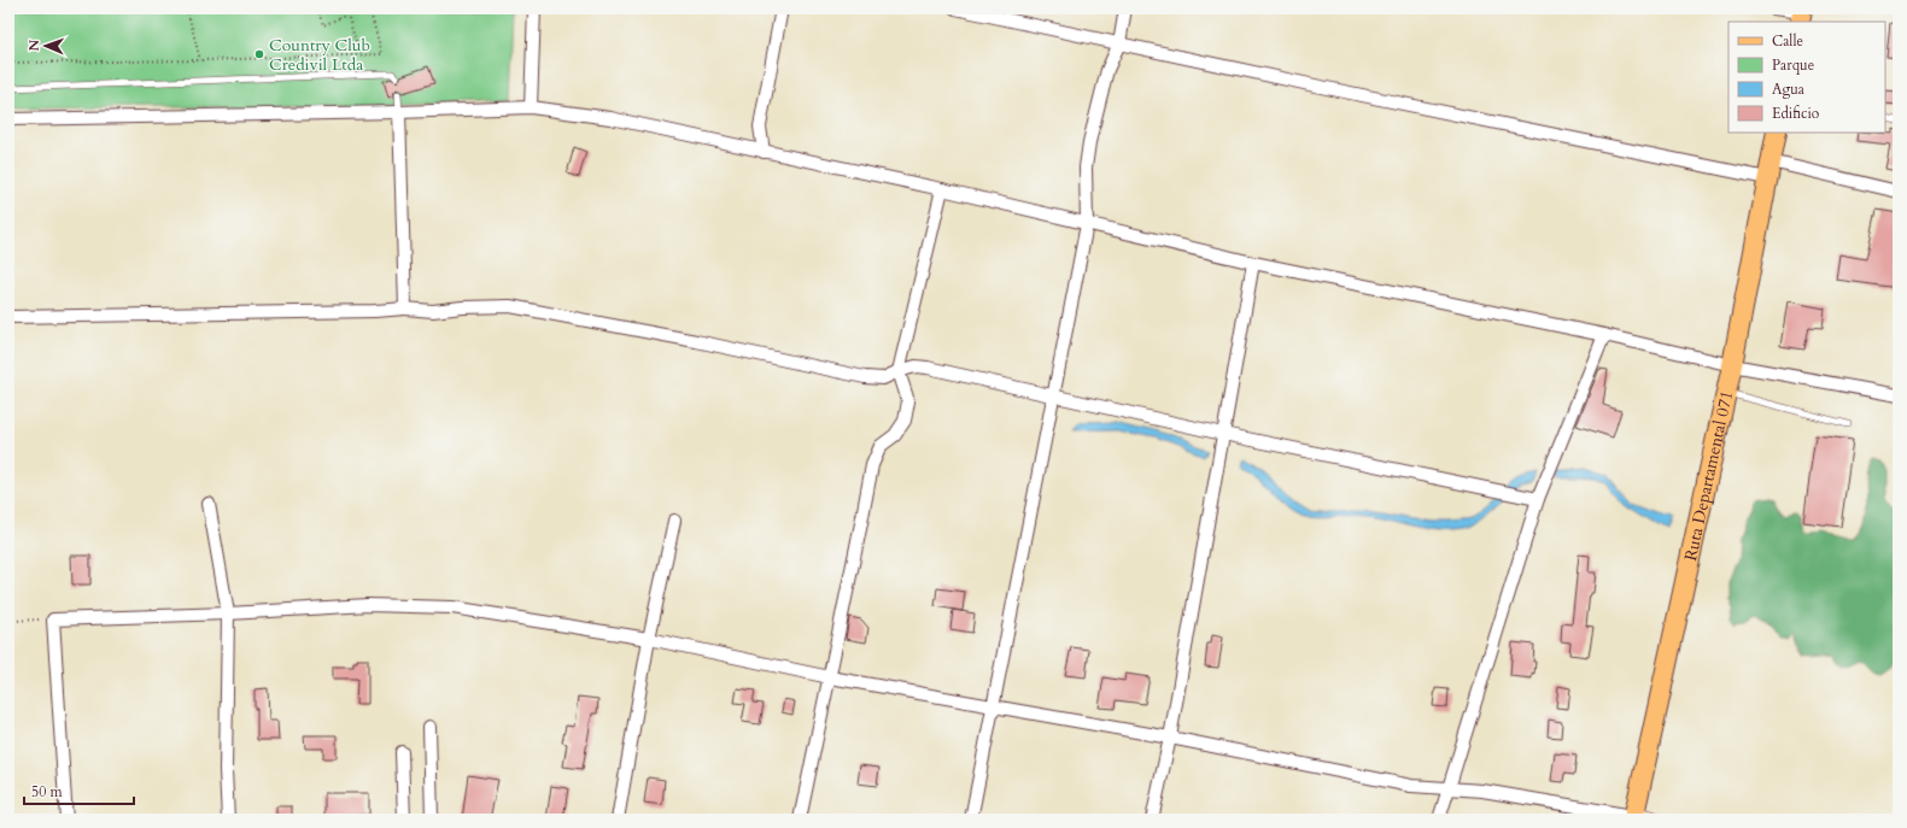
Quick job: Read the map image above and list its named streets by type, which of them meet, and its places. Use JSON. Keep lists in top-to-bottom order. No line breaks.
{"streets":{"main road":["Ruta Departamental 071"]},"places":["Country Club Credivil Ltda"],"legend":["Calle","Parque","Agua","Edificio"],"scale_bar":"50 m","north":"left"}
